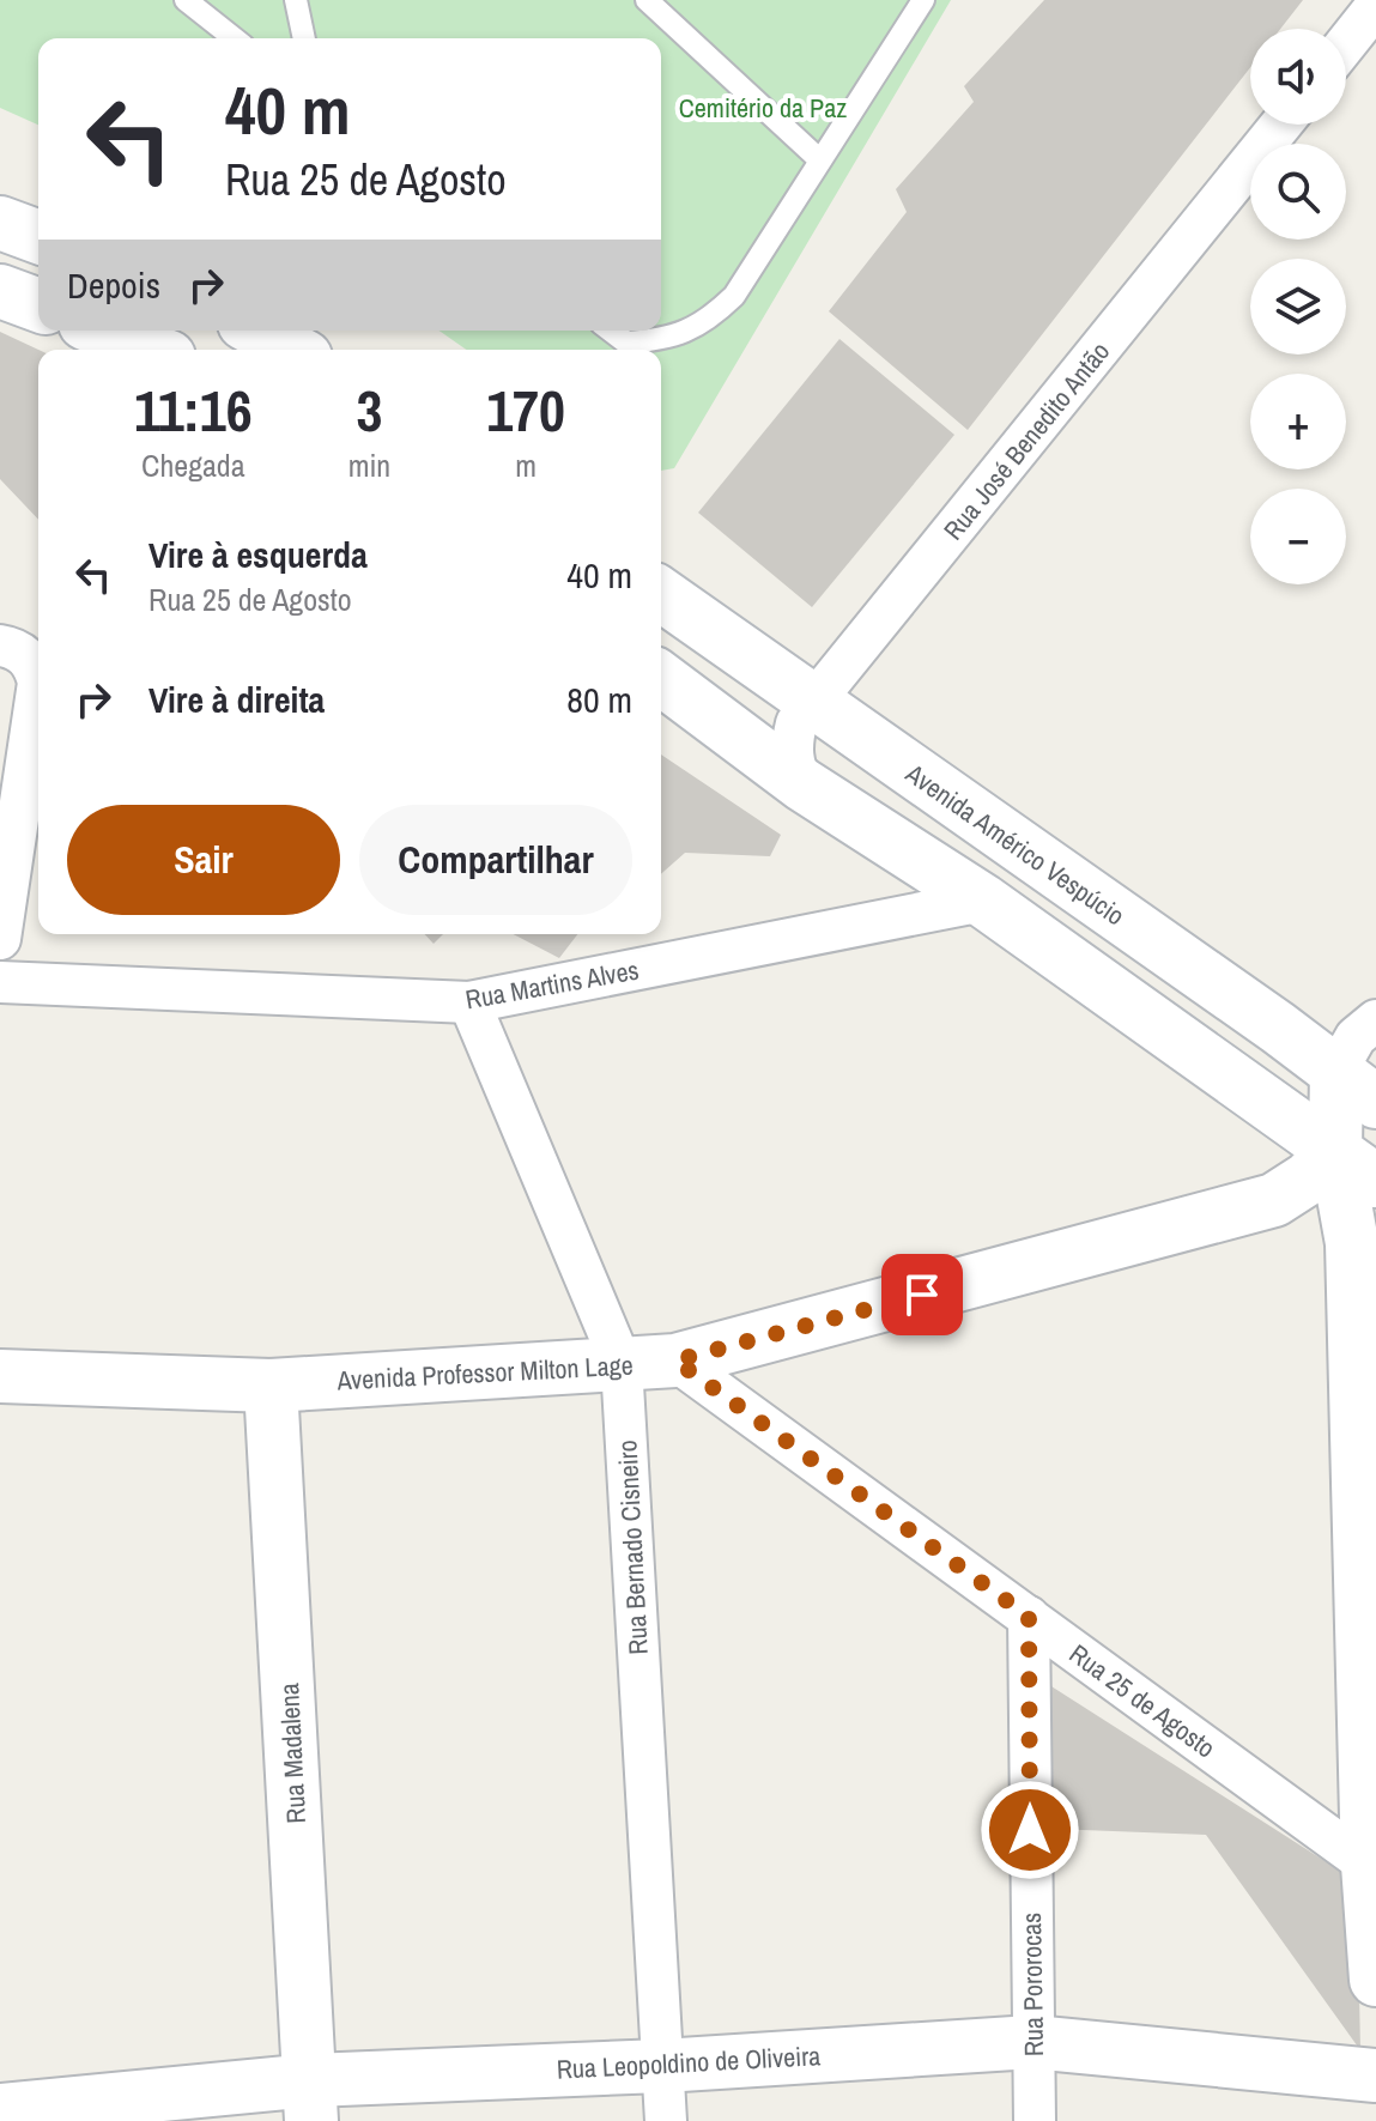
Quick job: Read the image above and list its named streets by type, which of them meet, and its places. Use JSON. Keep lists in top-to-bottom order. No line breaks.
{"streets":{"street":["Rua José Benedito Antão","Avenida Américo Vespúcio","Rua Martins Alves","Avenida Professor Milton Lage","Rua Bernado Cisneiro","Rua 25 de Agosto","Rua Madalena","Rua Pororocas","Rua Leopoldino de Oliveira"]},"crossings":[["Rua José Benedito Antão","Avenida Américo Vespúcio"],["Rua Martins Alves","Rua Bernado Cisneiro"],["Avenida Professor Milton Lage","Rua Bernado Cisneiro"],["Avenida Professor Milton Lage","Rua 25 de Agosto"],["Avenida Professor Milton Lage","Rua Madalena"],["Rua Bernado Cisneiro","Rua Leopoldino de Oliveira"],["Rua 25 de Agosto","Rua Pororocas"],["Rua Madalena","Rua Leopoldino de Oliveira"],["Rua Pororocas","Rua Leopoldino de Oliveira"]],"parks":["Cemitério da Paz"],"page":{"map_buttons":["+","−"],"turn":["40 m","Rua 25 de Agosto"],"then":"Depois","eta":["11:16","Chegada","3","min","170","m"],"list":[{"name":"Vire à esquerda","note":"Rua 25 de Agosto","value":"40 m"},{"name":"Vire à direita","value":"80 m"}],"buttons":["Sair","Compartilhar"]}}
